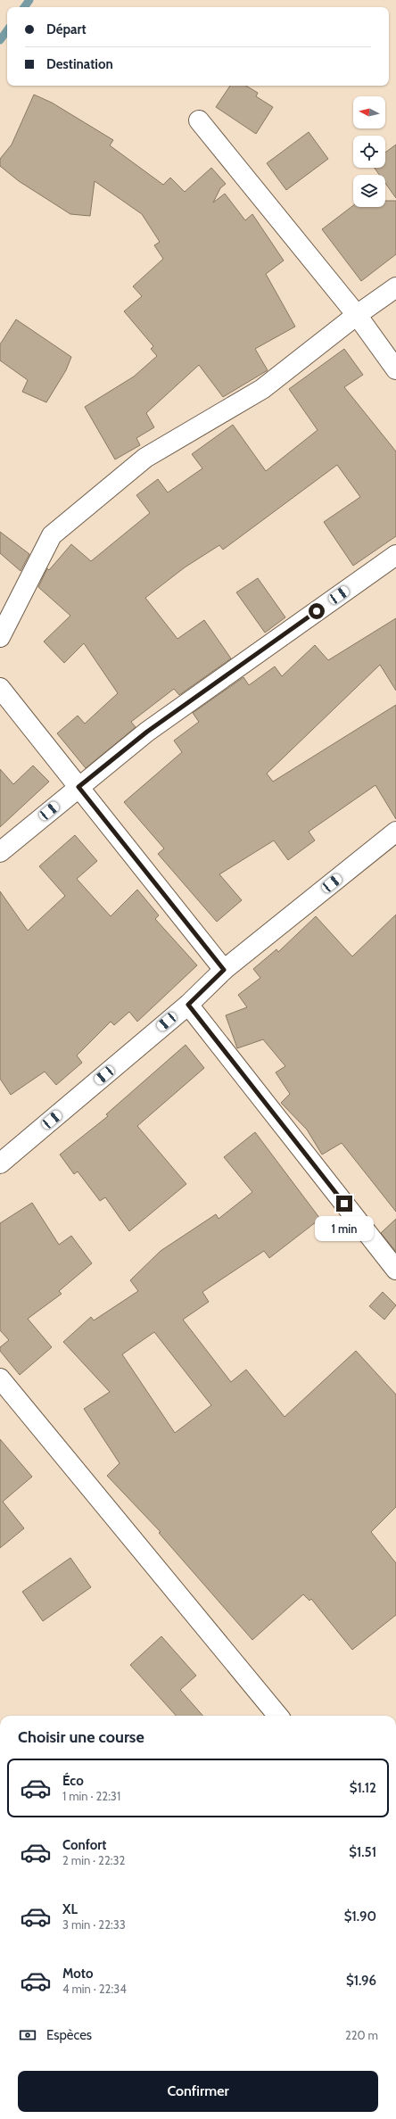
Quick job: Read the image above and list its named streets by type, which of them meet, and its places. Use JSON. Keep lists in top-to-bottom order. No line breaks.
{"north":"left","page":{"banner":["Départ","Destination"],"bubble":"1 min","heading":"Choisir une course","list":[{"name":"Éco","note":"1 min · 22:31","value":"$1.12"},{"name":"Confort","note":"2 min · 22:32","value":"$1.51"},{"name":"XL","note":"3 min · 22:33","value":"$1.90"},{"name":"Moto","note":"4 min · 22:34","value":"$1.96"}],"pay":["Espèces","220 m"],"buttons":"Confirmer"}}
